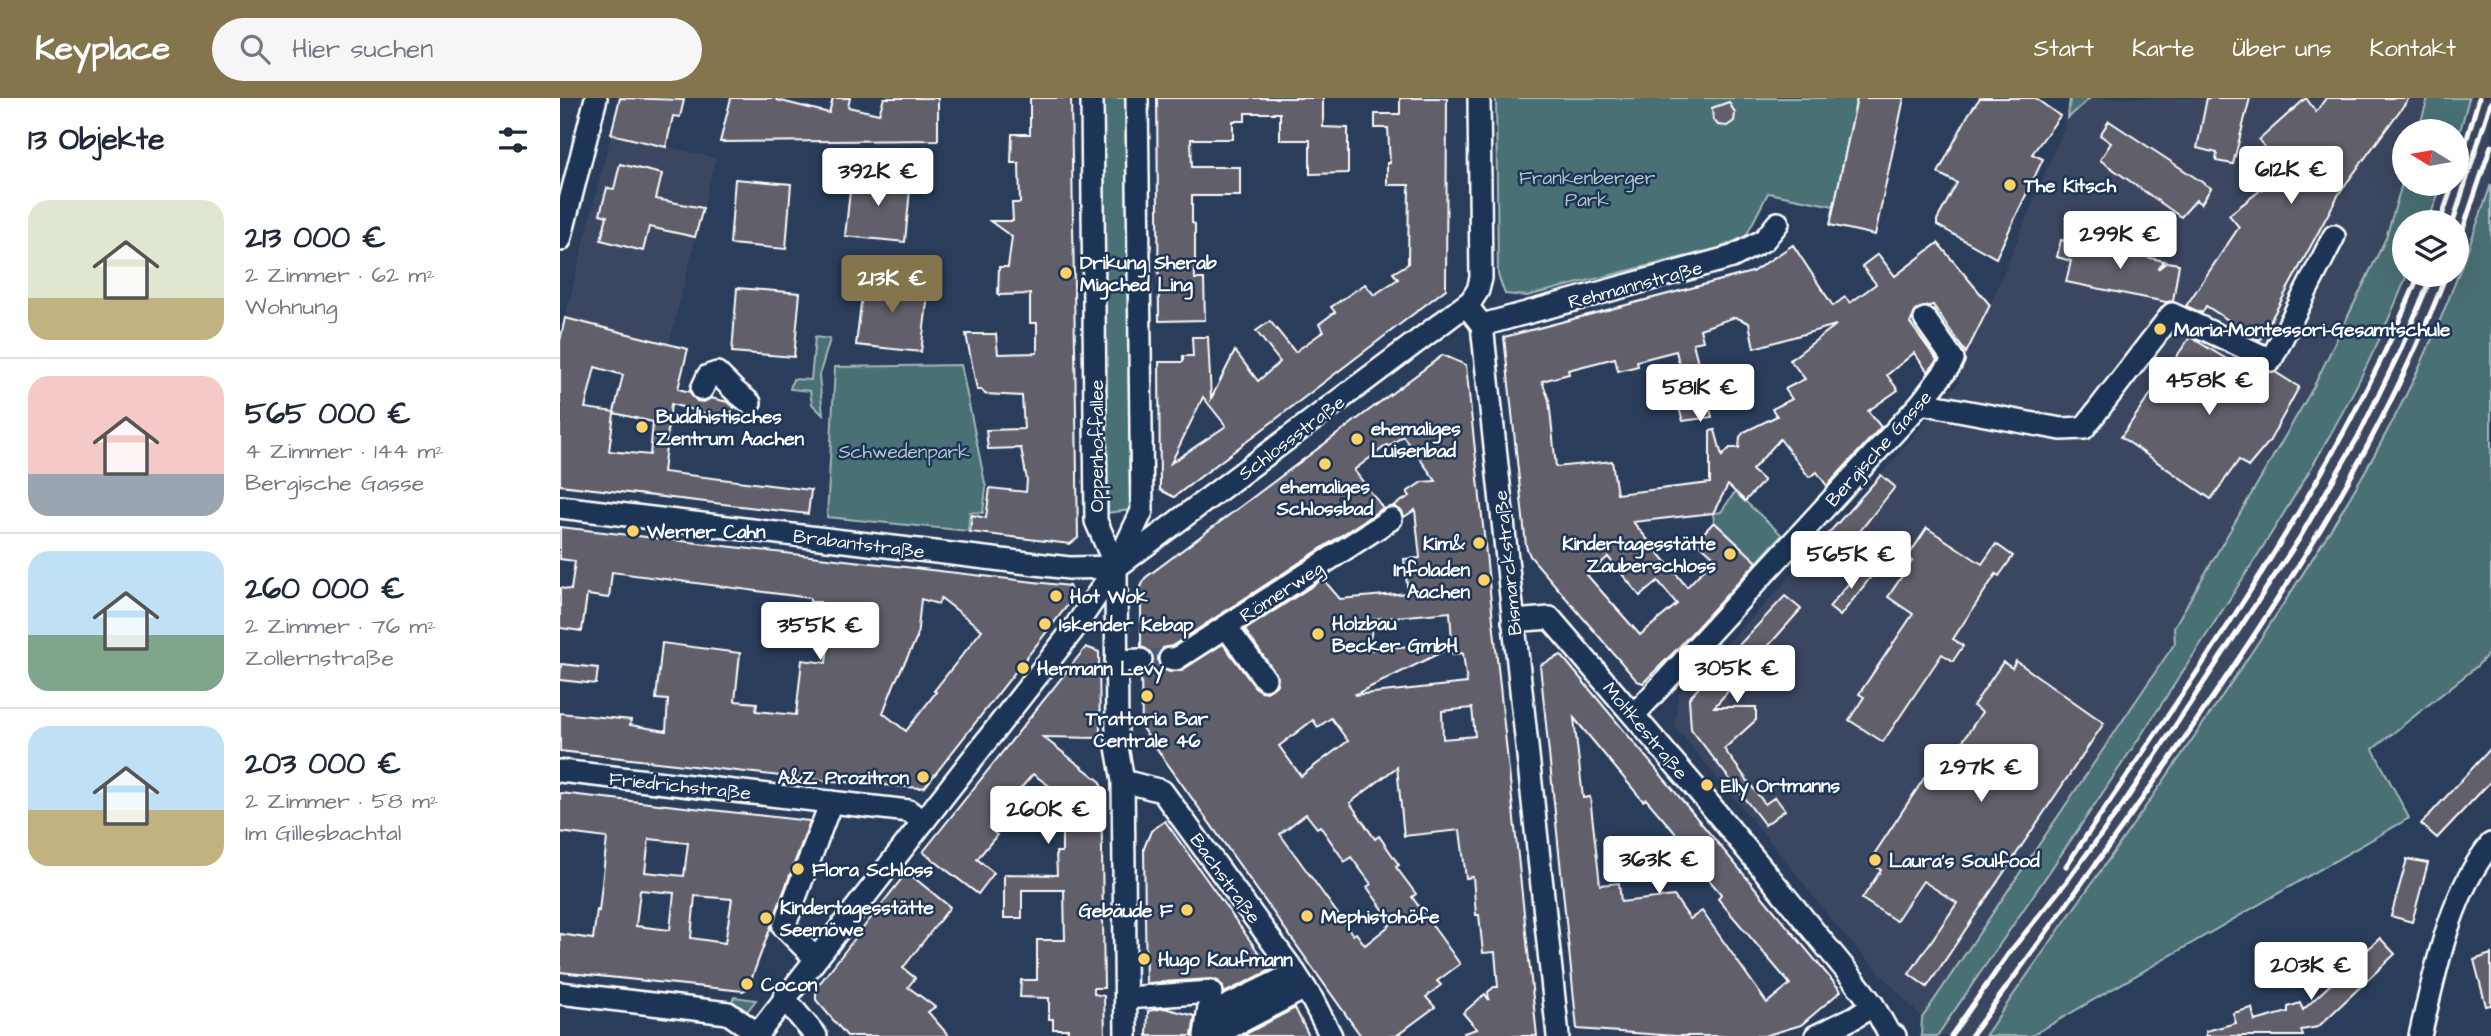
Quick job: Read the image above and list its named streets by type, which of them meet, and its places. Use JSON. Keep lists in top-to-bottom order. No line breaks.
{"streets":{"street":["Rehmannstraße","Schlossstraße","Oppenhoffallee","Bergische Gasse","Brabantstraße","Bismarckstraße","Römerweg","Moltkestraße","Friedrichstraße","Bachstraße"]},"crossings":[["Rehmannstraße","Bismarckstraße"],["Schlossstraße","Oppenhoffallee"],["Schlossstraße","Brabantstraße"],["Oppenhoffallee","Brabantstraße"],["Bergische Gasse","Moltkestraße"],["Bismarckstraße","Moltkestraße"]],"parks":["Frankenberger Park","Schwedenpark"],"places":["The Kitsch","Drikung Sherab Migched Ling","Maria-Montessori-Gesamtschule","Buddhistisches Zentrum Aachen","ehemaliges Luisenbad","ehemaliges Schlossbad","Werner Cahn","Kim&","Kindertagesstätte Zauberschloss","Infoladen Aachen","Hot Wok","Iskender Kebap","Holzbau Becker GmbH","Hermann Levy","Trattoria Bar Centrale 46","A&Z Prozitron","Elly Ortmanns","Laura's Soulfood","Flora Schloss","Gebäude F","Mephistohöfe","Kindertagesstätte Seemöwe","Hugo Kaufmann","Cocon"],"north":"left","page":{"header":"Keyplace","search":"Hier suchen","nav":["Start","Karte","Über uns","Kontakt"],"heading":"13 Objekte","price":["612K €","392K €","299K €","213K €","458K €","581K €","565K €","355K €","305K €","297K €","260K €","363K €","203K €"],"list":[{"name":"213 000 €","note":"2 Zimmer · 62 m² · Wohnung"},{"name":"565 000 €","note":"4 Zimmer · 144 m² · Bergische Gasse"},{"name":"260 000 €","note":"2 Zimmer · 76 m² · Zollernstraße"},{"name":"203 000 €","note":"2 Zimmer · 58 m² · Im Gillesbachtal"}]}}
